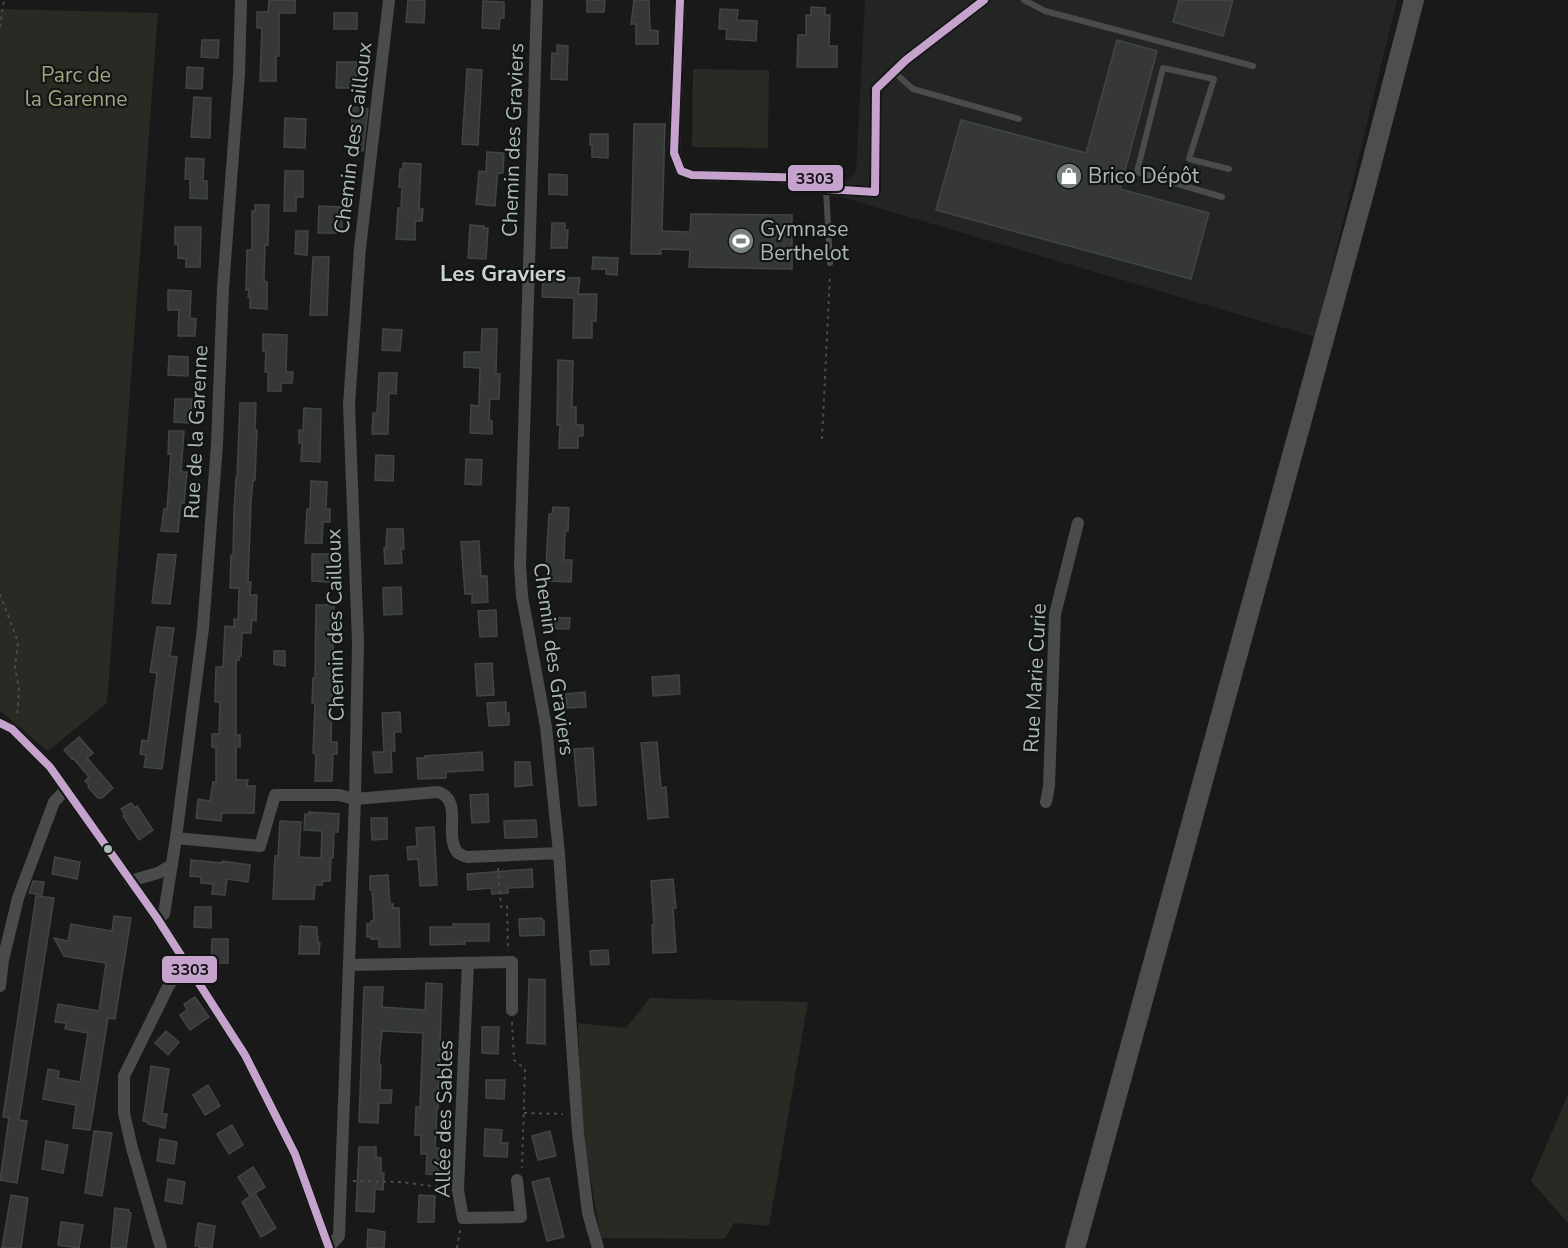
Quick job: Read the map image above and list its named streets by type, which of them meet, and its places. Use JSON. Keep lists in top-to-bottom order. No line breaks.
{"streets":{"street":["Chemin des Cailloux","Chemin des Graviers","Rue de la Garenne","Rue Marie Curie","Allée des Sables"]},"districts":["Les Graviers"],"parks":["Parc de la Garenne"],"places":{"shop":["Brico Dépôt"],"sports":["Gymnase Berthelot"]},"lines":["transit line 3303"]}
